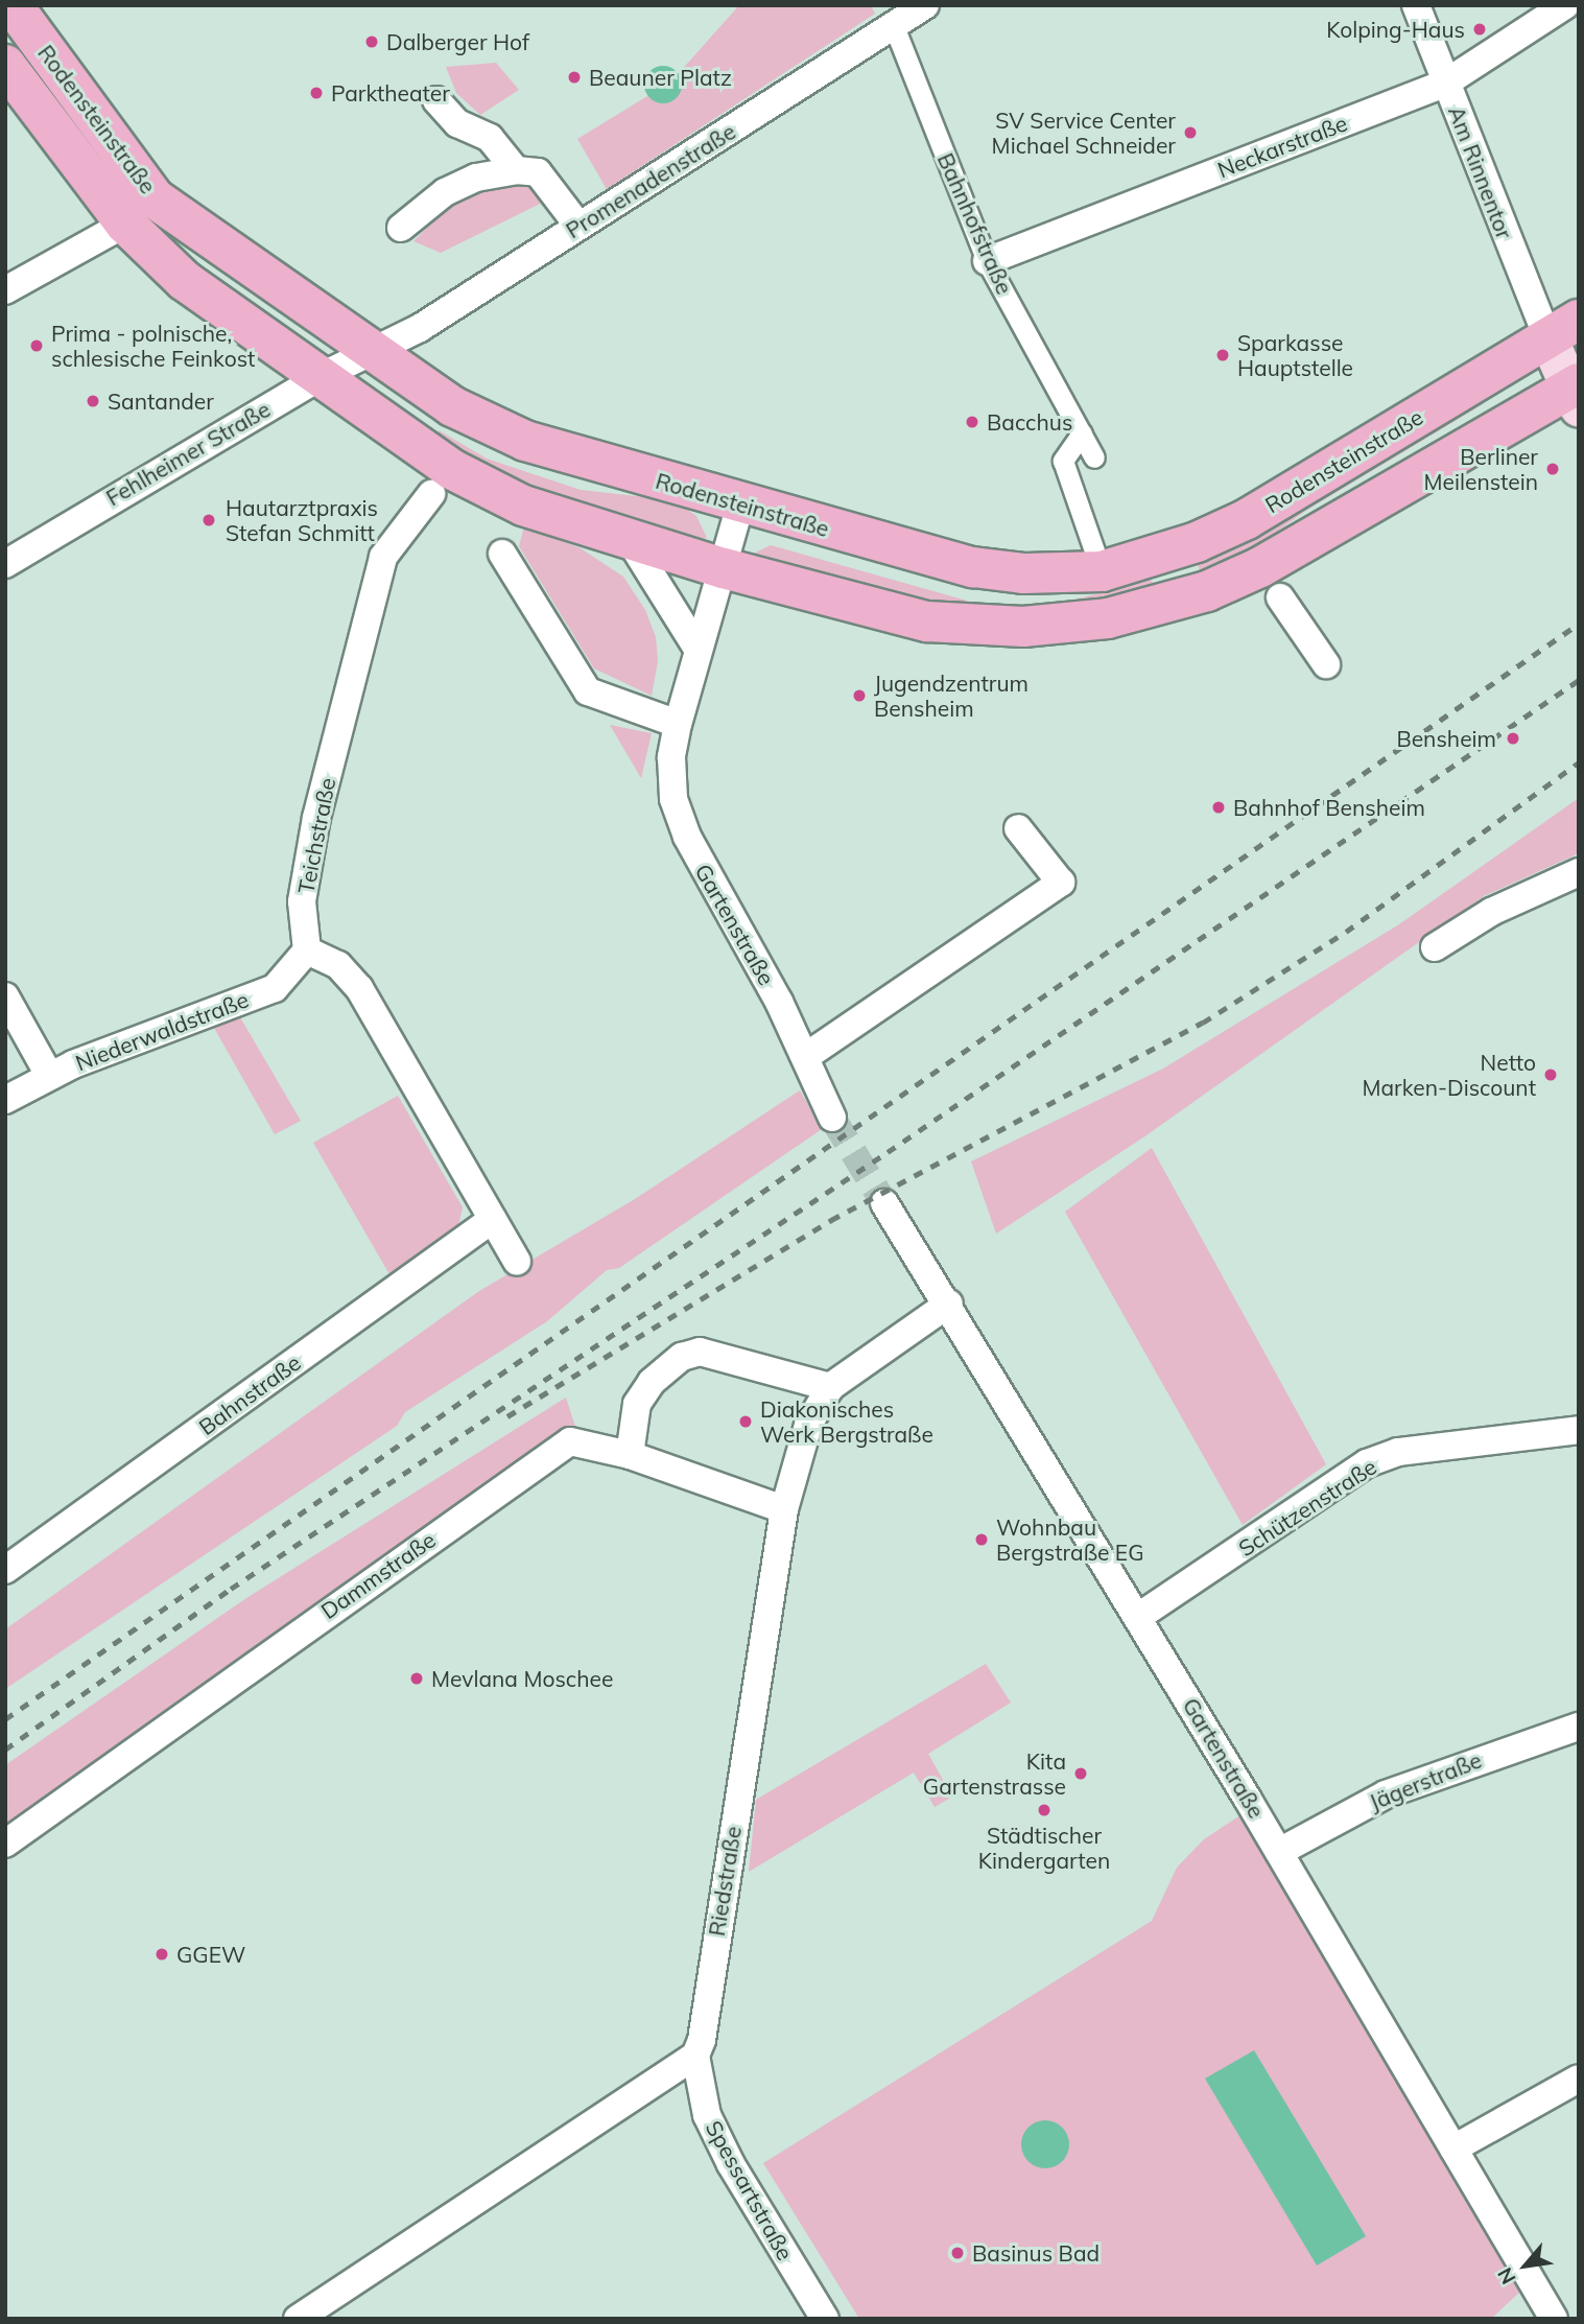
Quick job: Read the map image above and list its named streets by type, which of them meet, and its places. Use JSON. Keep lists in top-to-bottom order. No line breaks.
{"streets":{"main road":["Rodensteinstraße"],"street":["Neckarstraße","Am Rinnentor","Promenadenstraße","Bahnhofstraße","Fehlheimer Straße","Teichstraße","Gartenstraße","Niederwaldstraße","Bahnstraße","Schützenstraße","Dammstraße","Jägerstraße","Riedstraße","Spessartstraße"]},"crossings":[["Rodensteinstraße","Am Rinnentor"],["Rodensteinstraße","Promenadenstraße"],["Rodensteinstraße","Fehlheimer Straße"],["Rodensteinstraße","Gartenstraße"],["Neckarstraße","Am Rinnentor"],["Neckarstraße","Bahnhofstraße"],["Promenadenstraße","Bahnhofstraße"],["Promenadenstraße","Fehlheimer Straße"],["Teichstraße","Niederwaldstraße"],["Gartenstraße","Schützenstraße"],["Gartenstraße","Jägerstraße"],["Gartenstraße","Riedstraße"],["Dammstraße","Riedstraße"],["Riedstraße","Spessartstraße"]],"places":["Kolping-Haus","Dalberger Hof","Beauner Platz","Parktheater","SV Service Center Michael Schneider","Prima - polnische, schlesische Feinkost","Sparkasse Hauptstelle","Santander","Bacchus","Berliner Meilenstein","Hautarztpraxis Stefan Schmitt","Jugendzentrum Bensheim","Bensheim","Bahnhof Bensheim","Netto Marken-Discount","Diakonisches Werk Bergstraße","Wohnbau Bergstraße EG","Mevlana Moschee","Kita Gartenstrasse","Städtischer Kindergarten","GGEW","Basinus Bad"],"north":"bottom left"}
